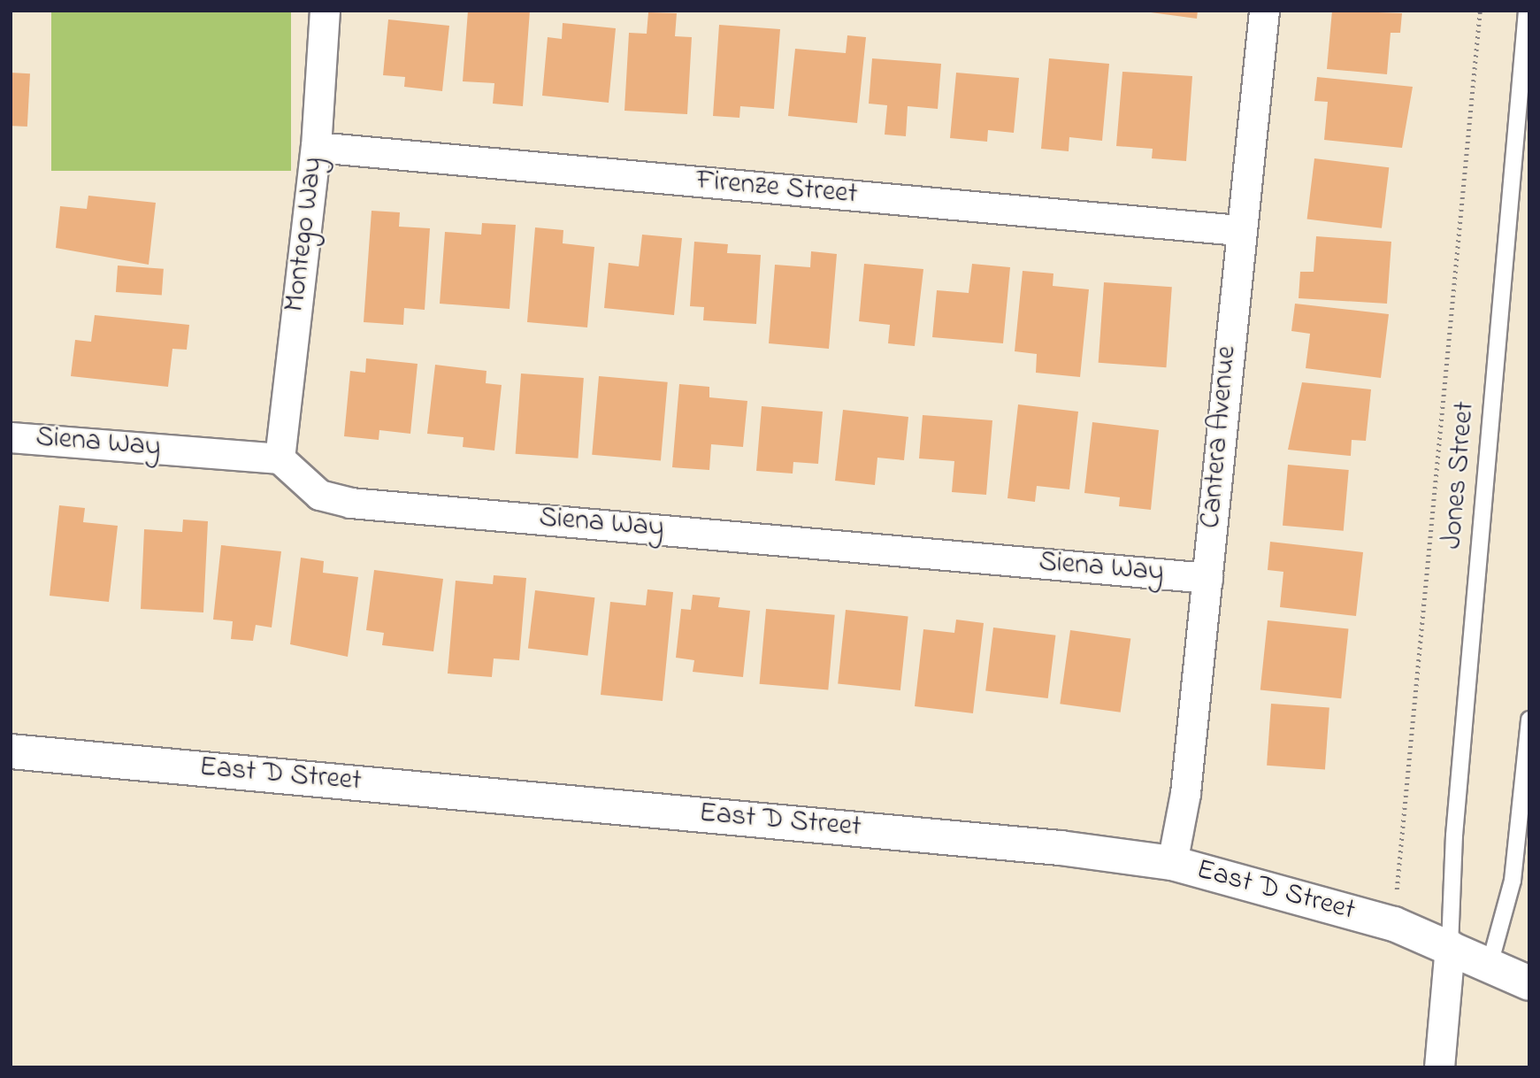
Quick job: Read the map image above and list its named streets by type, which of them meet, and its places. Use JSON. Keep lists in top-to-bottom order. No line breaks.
{"streets":{"main road":["East D Street"],"street":["Firenze Street","Montego Way","Cantera Avenue","Siena Way"],"lane":["Jones Street"]},"crossings":[["Firenze Street","Montego Way"],["Firenze Street","Cantera Avenue"],["Montego Way","Siena Way"],["Cantera Avenue","Siena Way"],["Cantera Avenue","East D Street"],["Jones Street","East D Street"]]}
